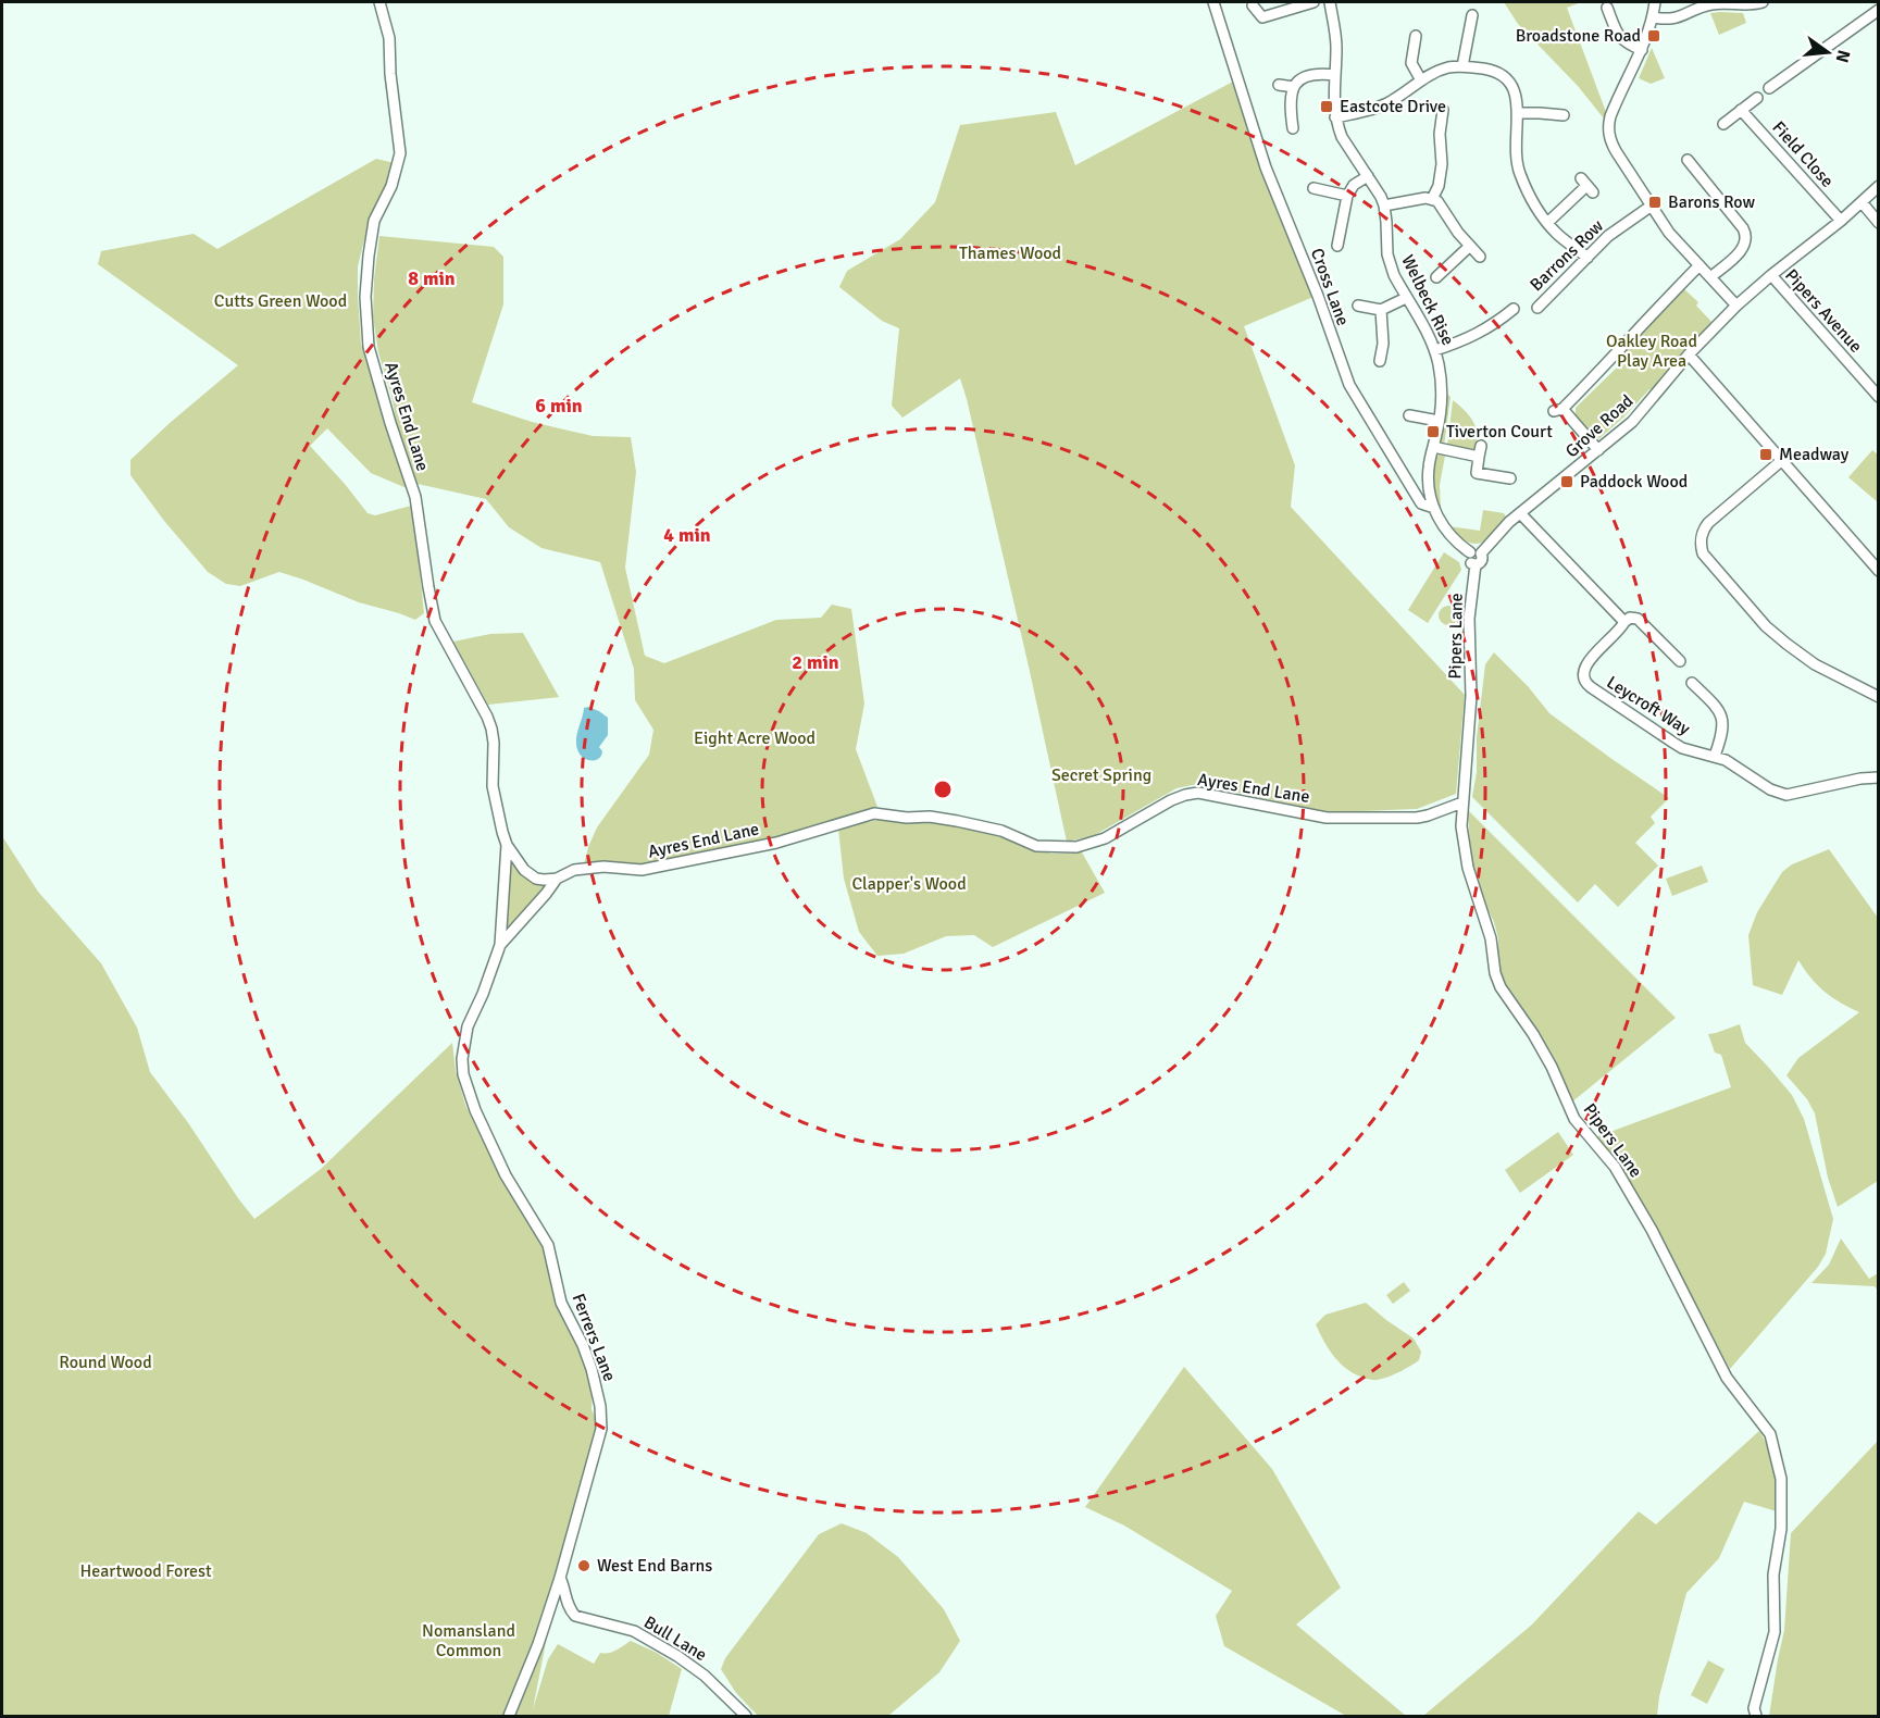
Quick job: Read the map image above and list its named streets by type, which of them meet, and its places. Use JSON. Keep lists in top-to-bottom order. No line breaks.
{"streets":{"street":["Field Close","Barrons Row","Cross Lane","Welbeck Rise","Pipers Avenue","Ayres End Lane","Grove Road","Pipers Lane","Leycroft Way","Ferrers Lane","Bull Lane"]},"crossings":[["Field Close","Grove Road"],["Cross Lane","Welbeck Rise"],["Cross Lane","Grove Road"],["Pipers Avenue","Grove Road"],["Ayres End Lane","Pipers Lane"],["Ayres End Lane","Ferrers Lane"],["Grove Road","Pipers Lane"],["Ferrers Lane","Bull Lane"]],"parks":["Thames Wood","Cutts Green Wood","Oakley Road Play Area","Eight Acre Wood","Secret Spring","Clapper's Wood","Round Wood","Heartwood Forest","Nomansland Common"],"places":{"transit":["Broadstone Road","Eastcote Drive","Barons Row","Tiverton Court","Meadway","Paddock Wood"],"other":["West End Barns"]},"north":"right","rings":["8 min","6 min","4 min","2 min"]}
